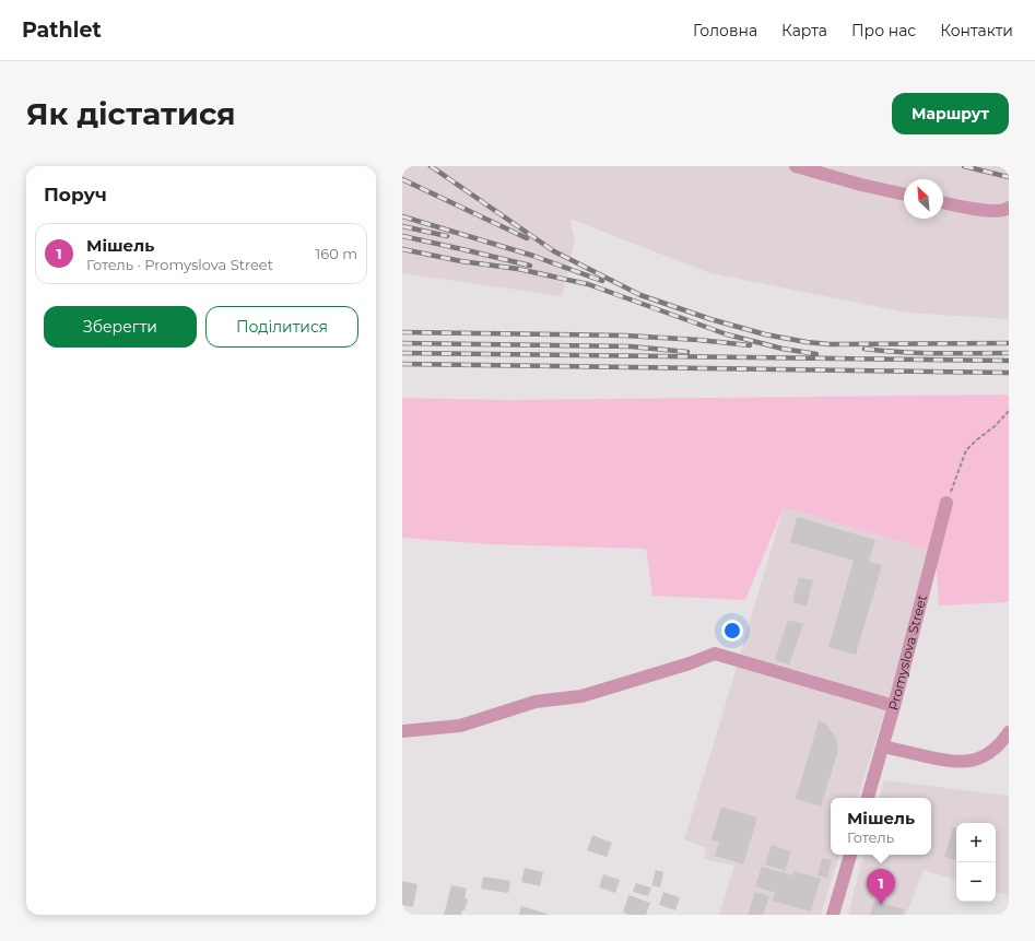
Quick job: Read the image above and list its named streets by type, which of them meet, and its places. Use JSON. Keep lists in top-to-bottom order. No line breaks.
{"streets":{"street":["Promyslova Street"]},"north":"top left","page":{"header":"Pathlet","nav":["Головна","Карта","Про нас","Контакти"],"buttons":["Маршрут",["Зберегти","Поділитися"]],"title":"Як дістатися","heading":"Поруч","list":[{"mark":"1","name":"Мішель","note":"Готель · Promyslova Street","value":"160 m"}],"popup":["Мішель","Готель"],"map_buttons":["+","−"],"pins":"1"}}
